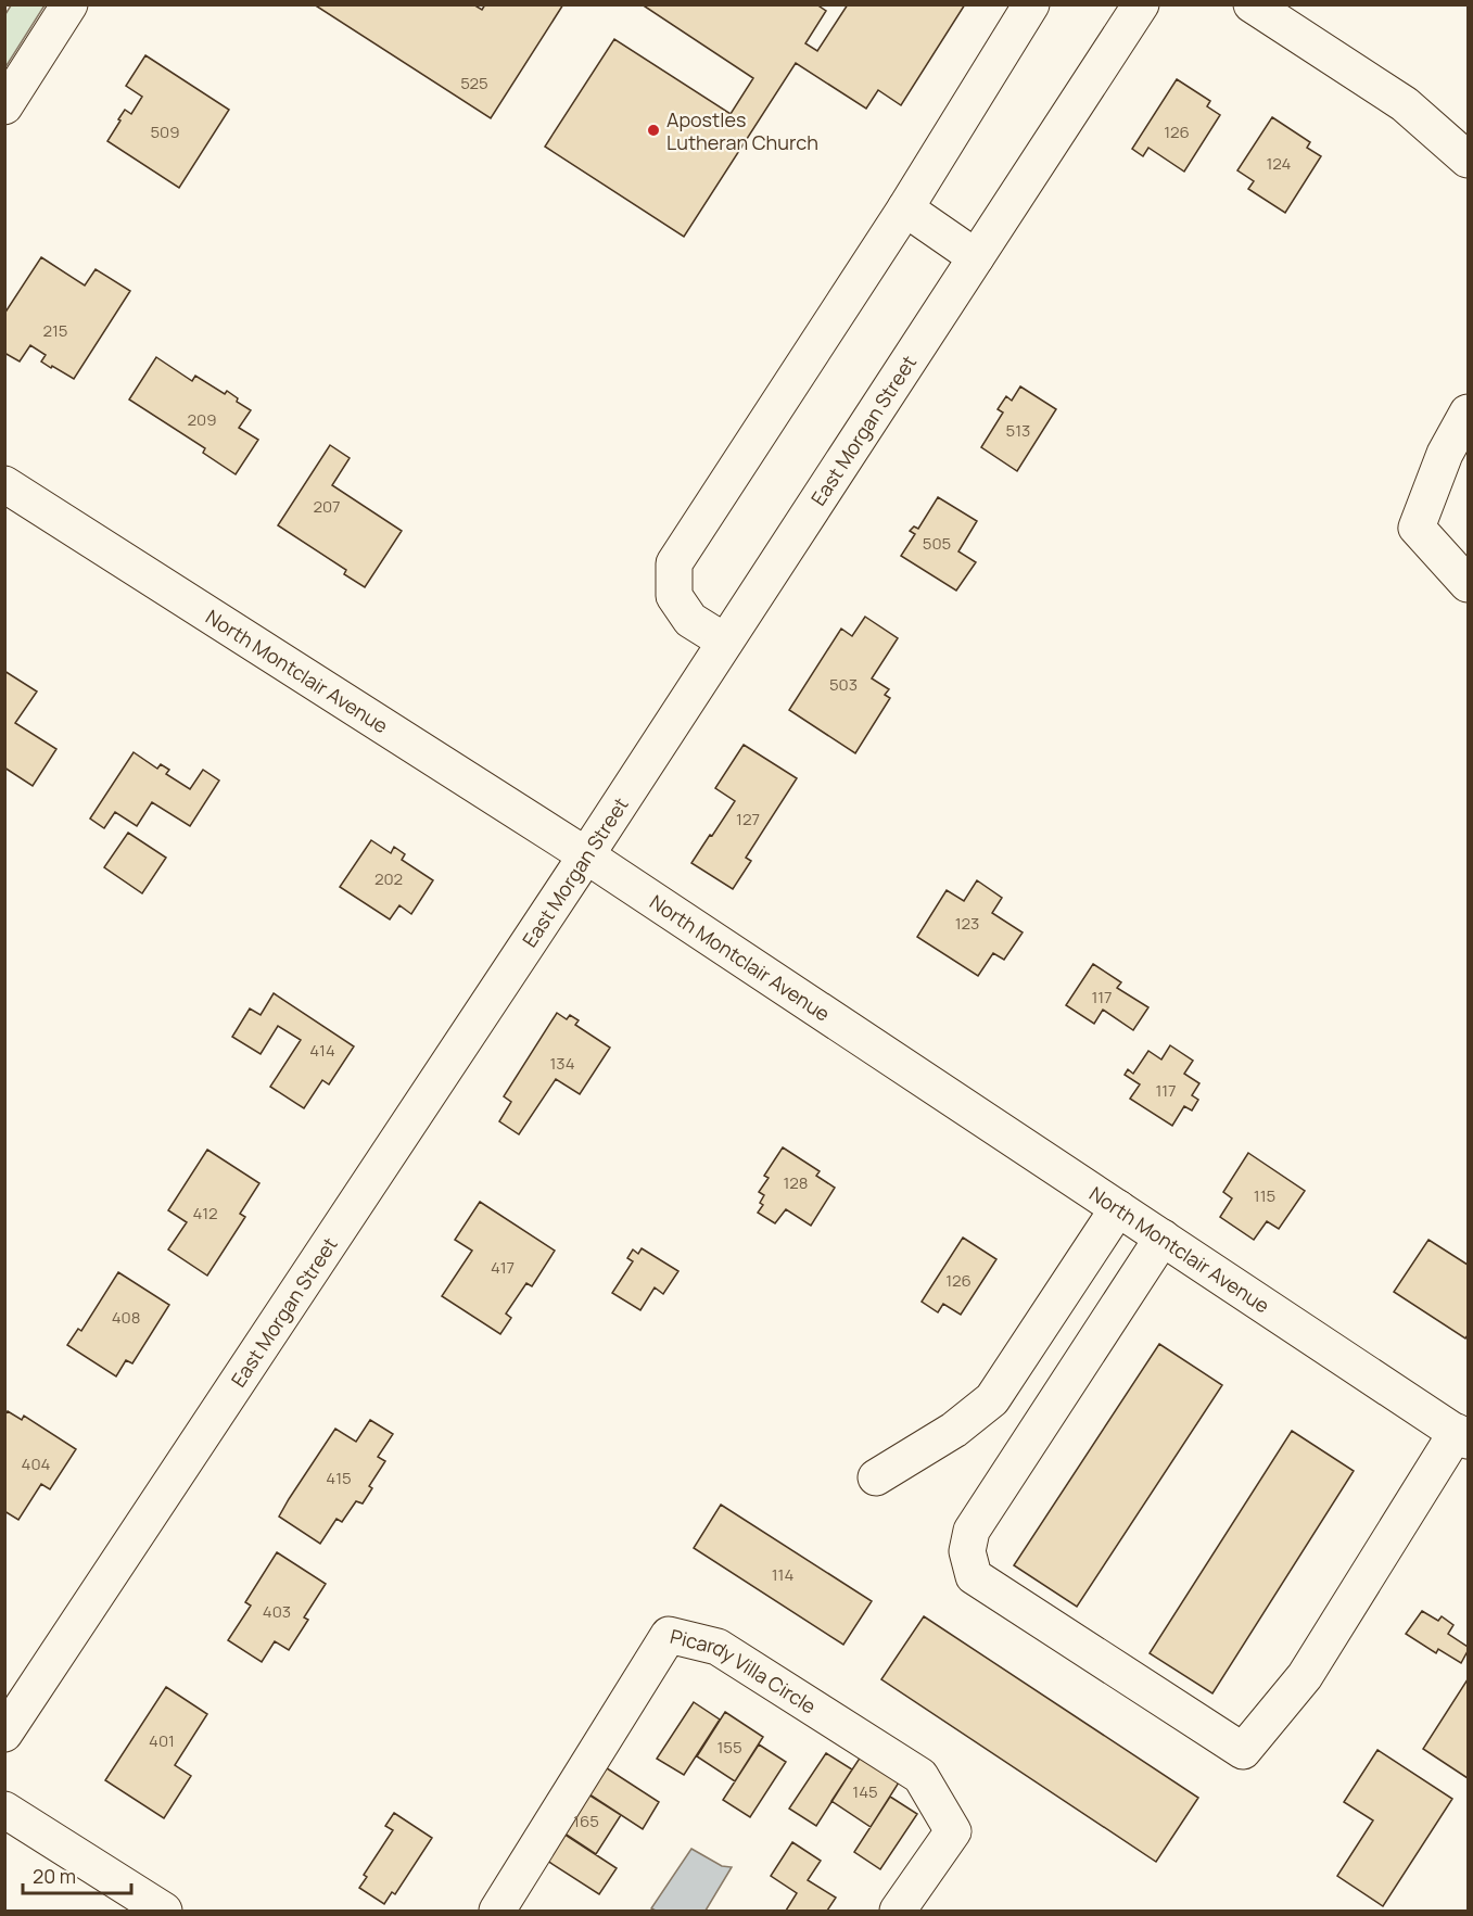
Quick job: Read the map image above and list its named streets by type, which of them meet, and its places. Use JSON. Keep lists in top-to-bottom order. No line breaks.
{"streets":{"street":["East Morgan Street","North Montclair Avenue","Picardy Villa Circle"]},"crossings":[["East Morgan Street","North Montclair Avenue"]],"places":["Apostles Lutheran Church"],"house_numbers":["525","509","126","124","215","209","513","207","505","503","127","202","123","117","414","134","117","128","115","412","417","126","408","404","415","114","403","401","155","145","165"],"scale_bar":"20 m"}
